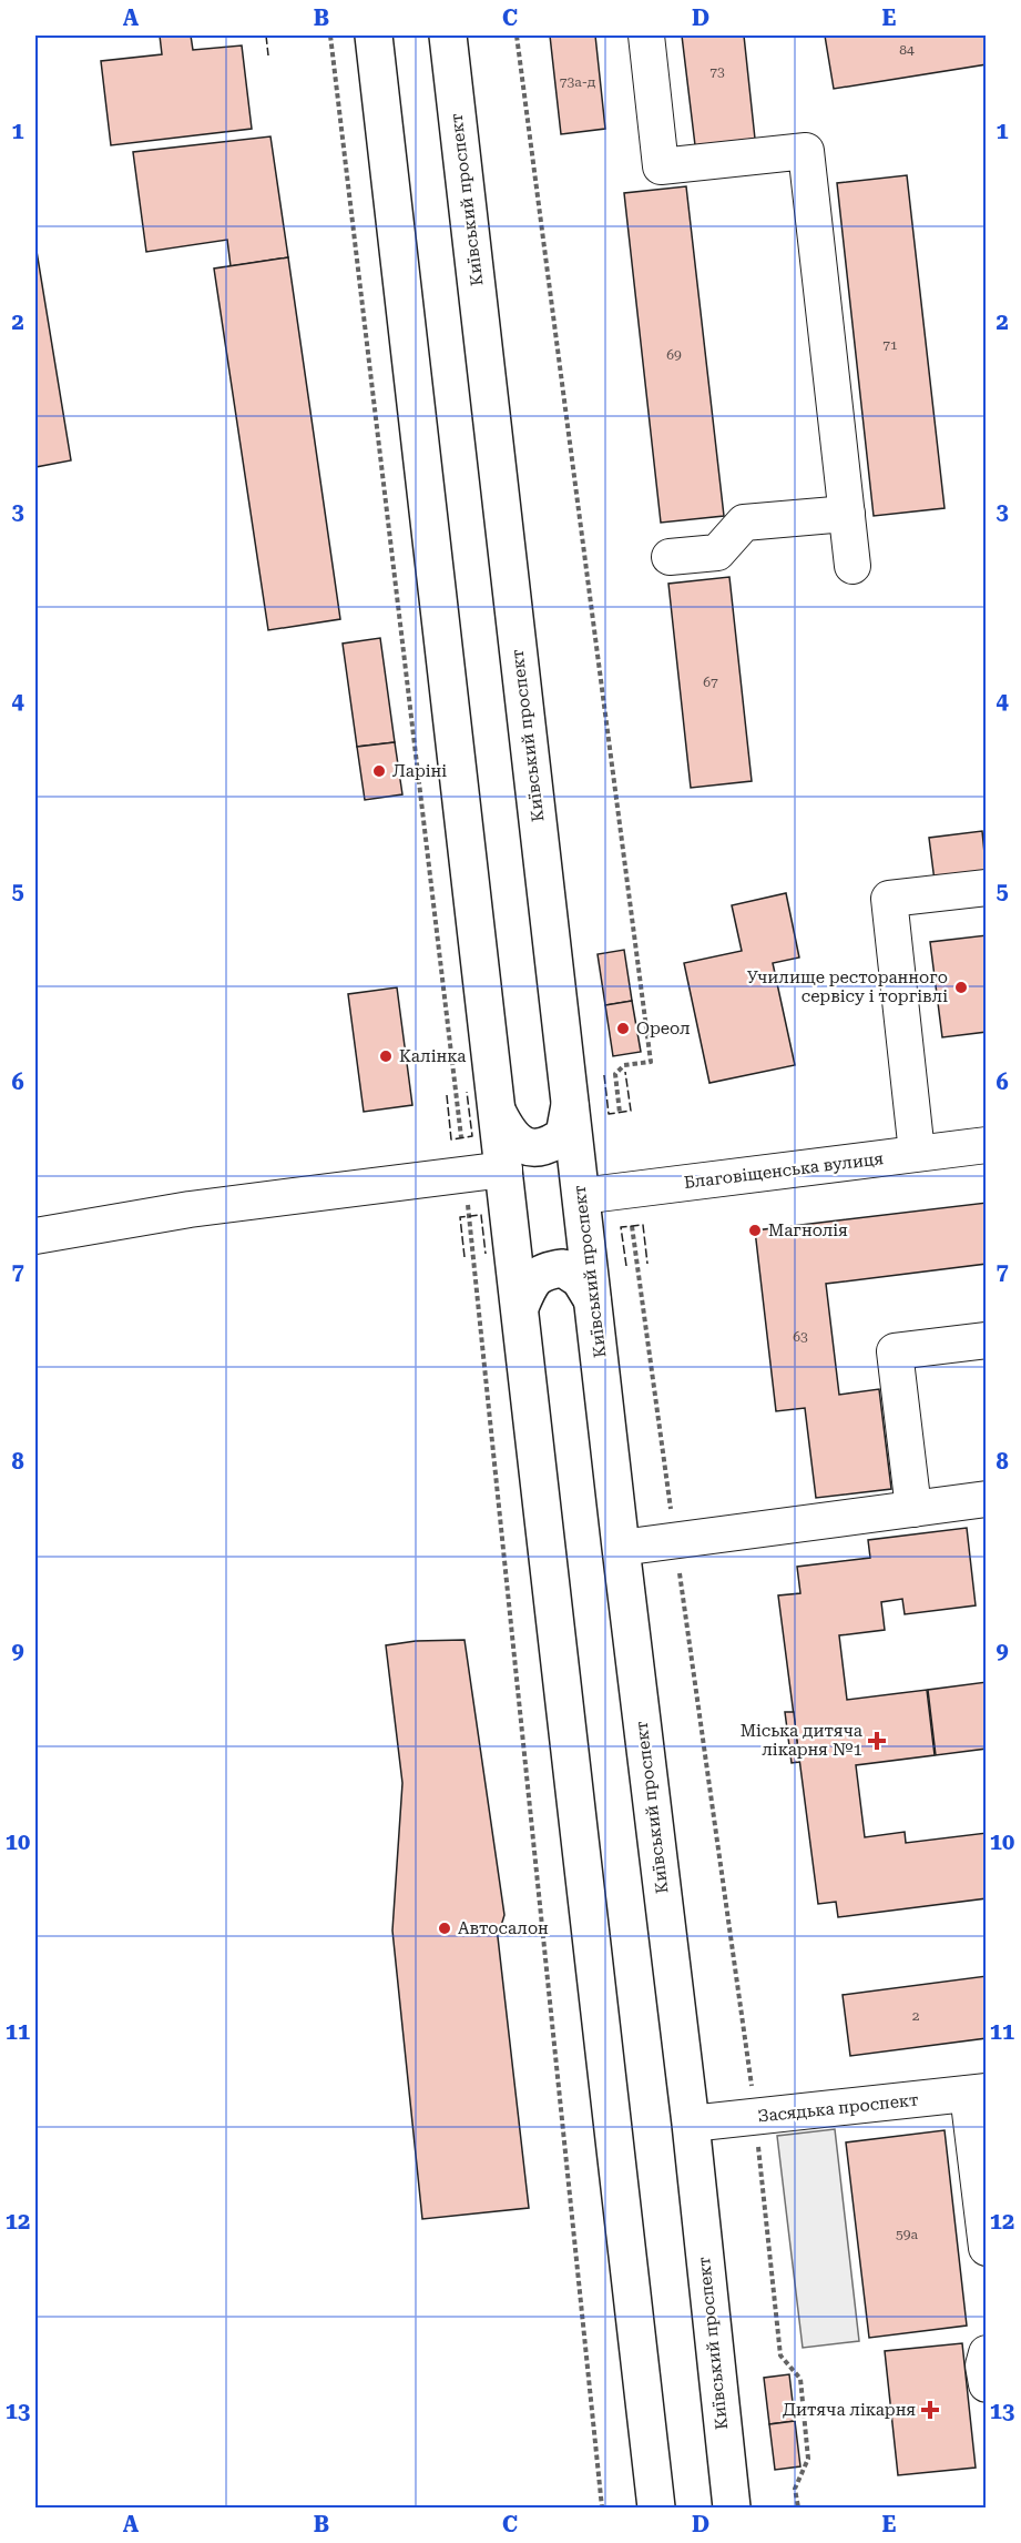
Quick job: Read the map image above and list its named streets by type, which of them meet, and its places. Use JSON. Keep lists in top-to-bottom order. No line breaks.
{"streets":{"main road":["Київський проспект"],"street":["Благовіщенська вулиця","Засядька проспект"]},"crossings":[["Київський проспект","Благовіщенська вулиця"],["Київський проспект","Засядька проспект"]],"places":{"other":["Ларіні","Училище ресторанного сервісу і торгівлі","Ореол","Калінка","Магнолія","Автосалон"],"health":["Міська дитяча лікарня №1","Дитяча лікарня"]},"house_numbers":["84","73","73а-д","71","69","67","63","2","59а"],"grid":{"columns":["A","B","C","D","E"],"rows":["1","2","3","4","5","6","7","8","9","10","11","12","13"]}}
